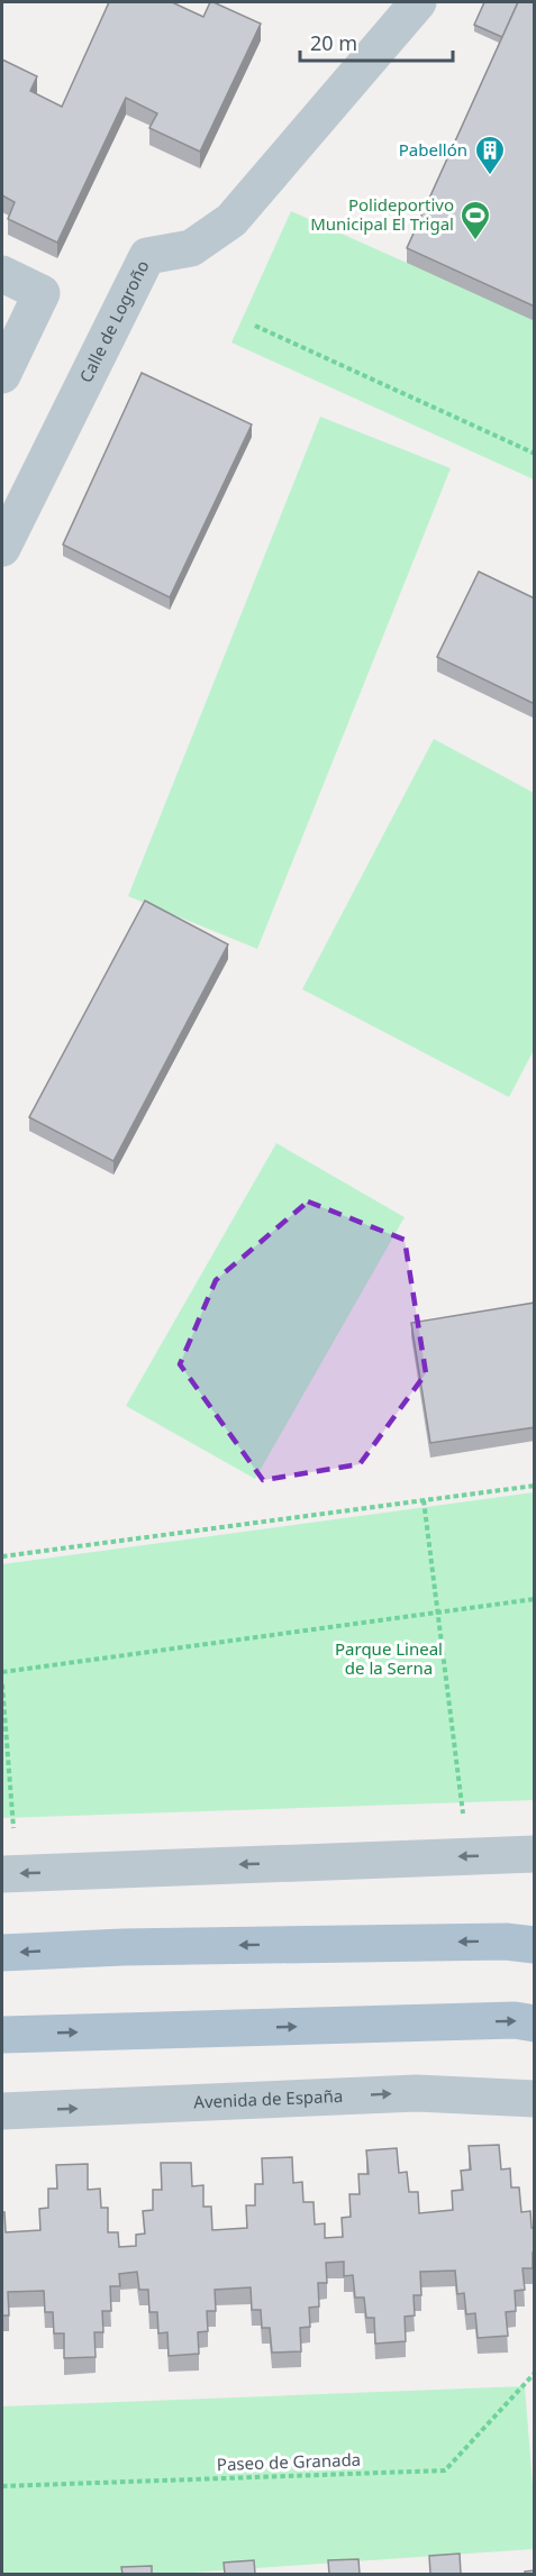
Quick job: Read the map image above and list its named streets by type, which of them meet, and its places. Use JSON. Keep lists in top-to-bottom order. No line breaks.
{"streets":{"street":["Calle de Logroño","Avenida de España"],"path":["Paseo de Granada"]},"parks":["Parque Lineal de la Serna"],"places":{"building":["Pabellón"],"sports":["Polideportivo Municipal El Trigal"]},"scale_bar":"20 m"}
